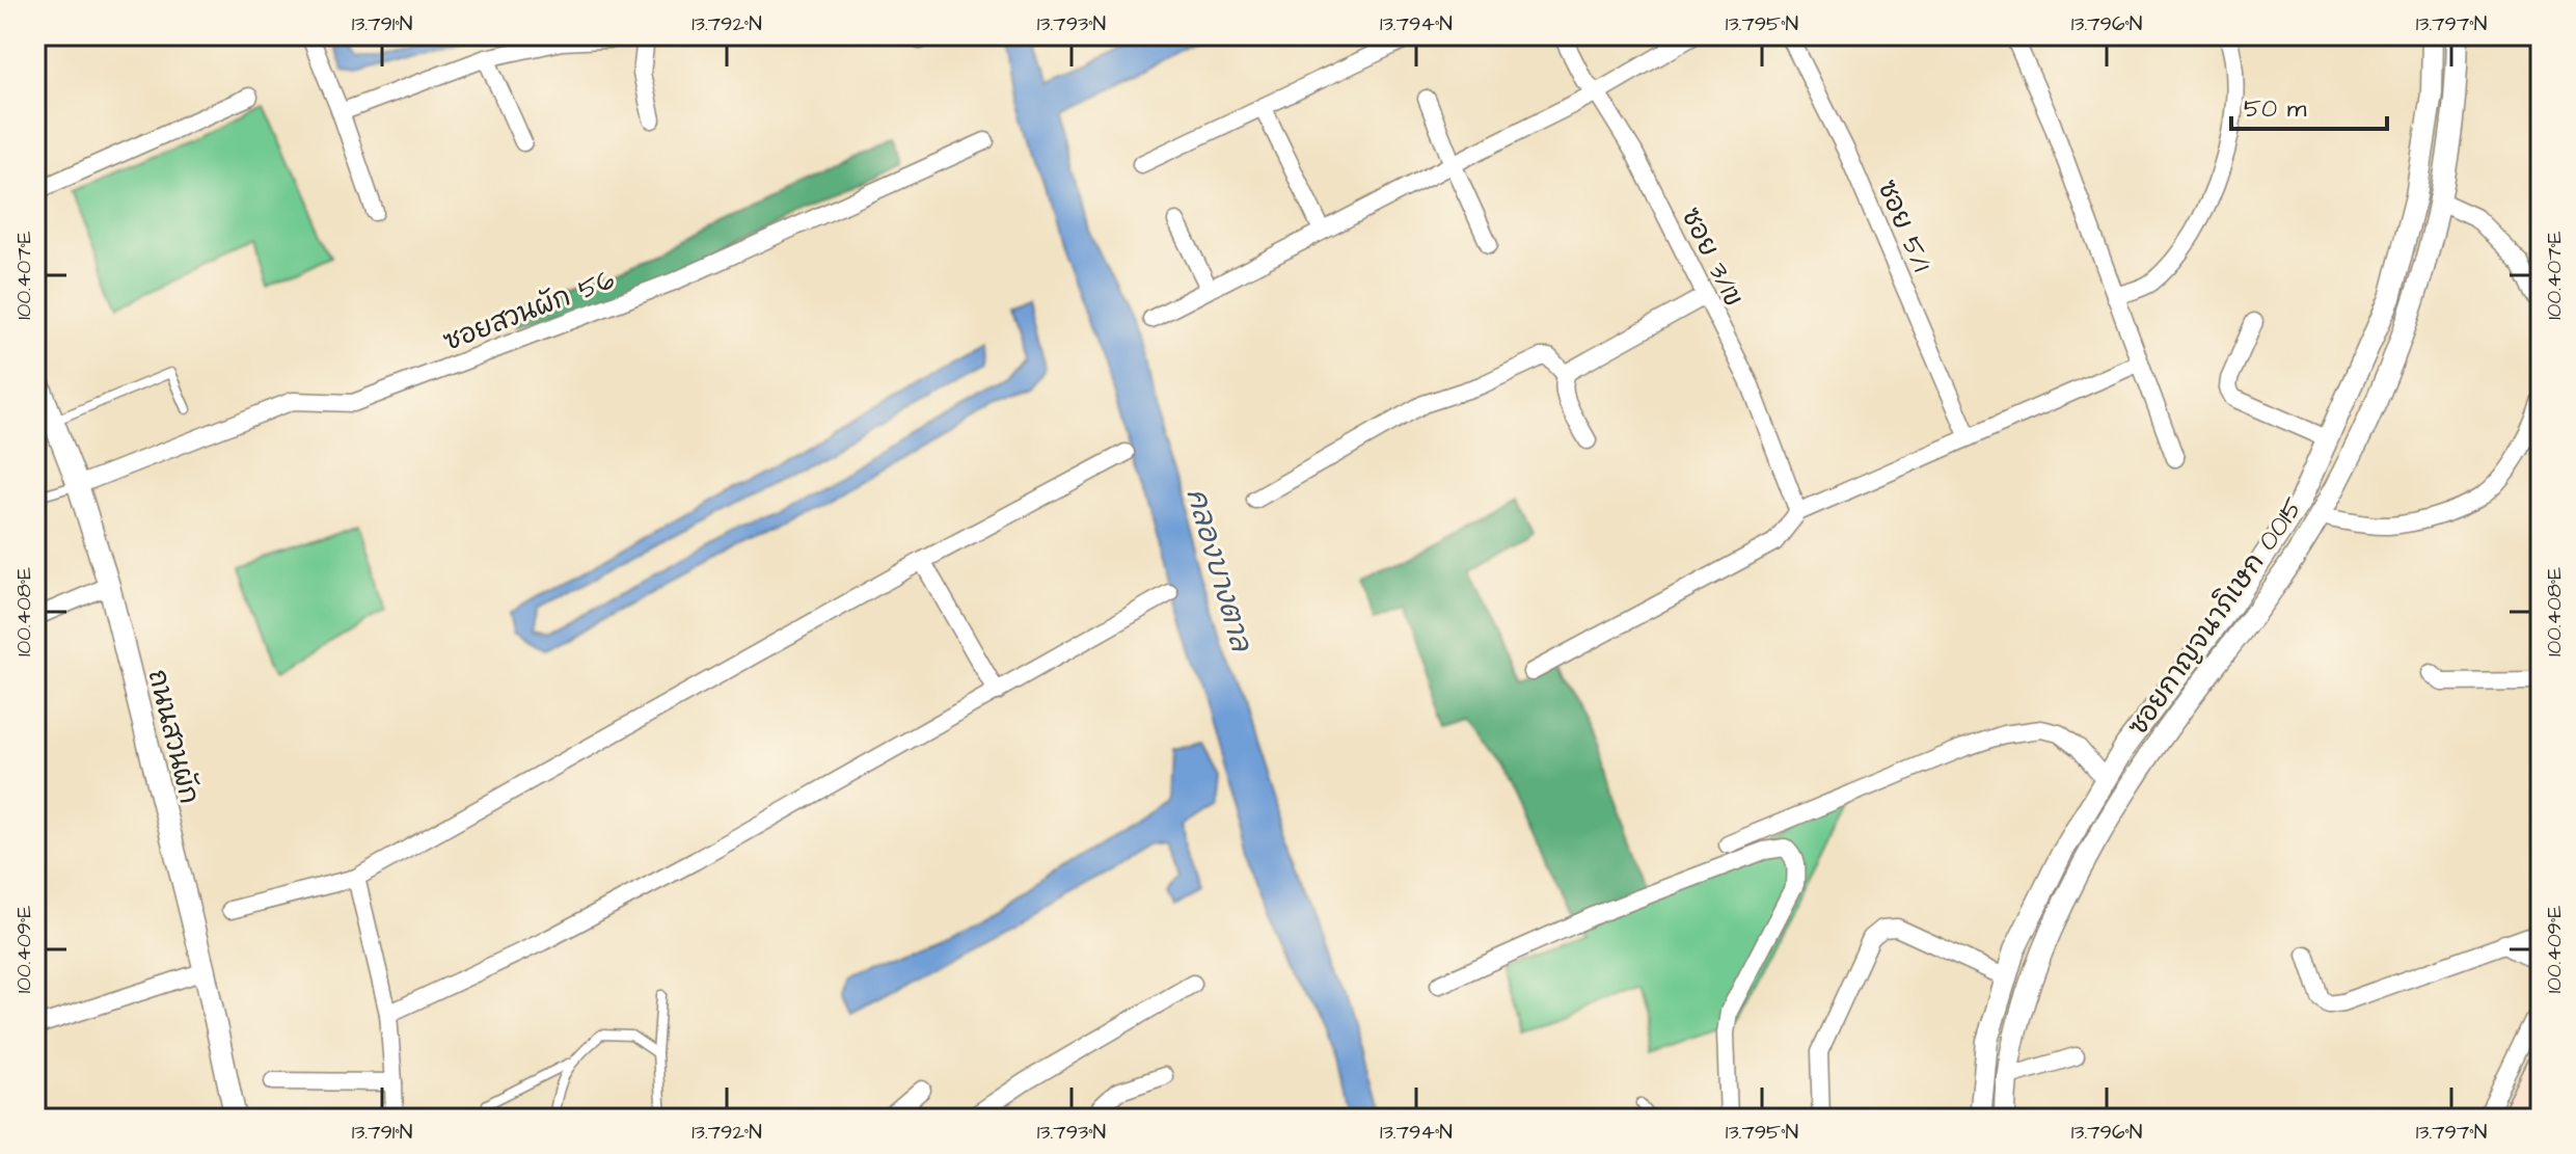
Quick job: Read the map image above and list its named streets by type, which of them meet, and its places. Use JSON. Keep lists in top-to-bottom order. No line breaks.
{"streets":{"street":["ซอย 5/1","ซอย 3/1ข","ซอยสวนผัก 56","ซอยกาญจนาภิเษก 0015","ถนนสวนผัก"]},"crossings":[["ซอยสวนผัก 56","ถนนสวนผัก"]],"water":["คลองบางตาล"],"scale_bar":"50 m","coordinates":["13.791°N","13.792°N","13.793°N","13.794°N","13.795°N","13.796°N","13.797°N","100.407°E","100.408°E","100.409°E"]}
